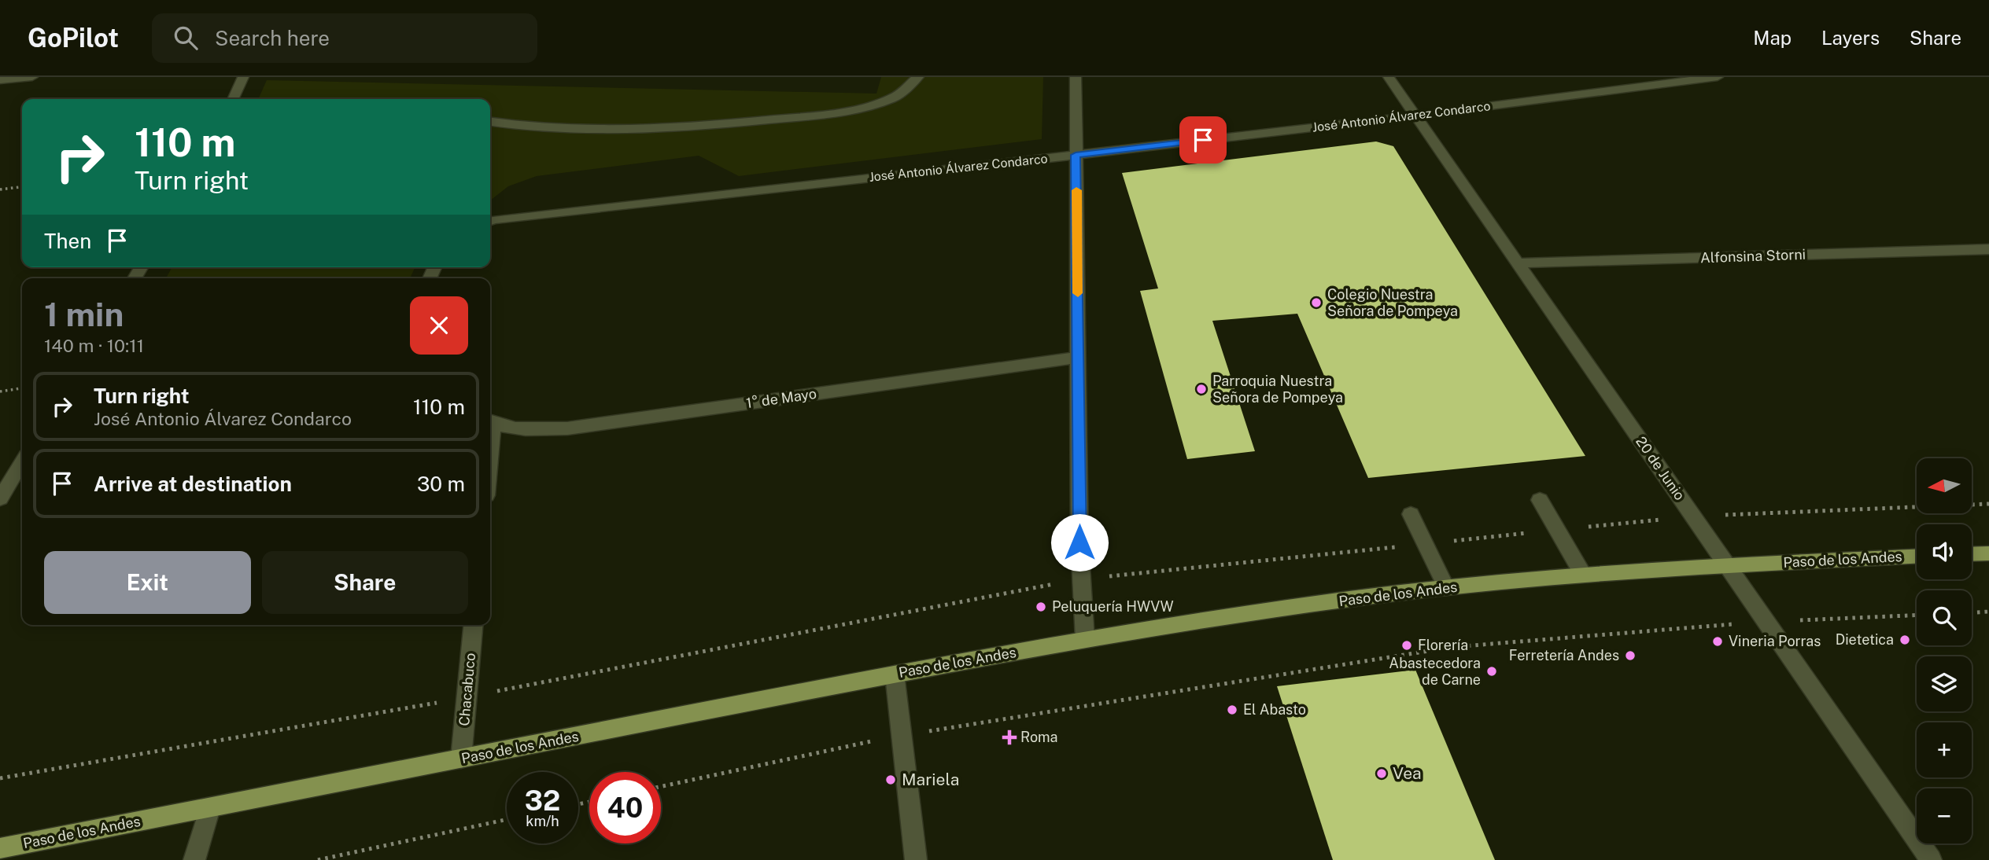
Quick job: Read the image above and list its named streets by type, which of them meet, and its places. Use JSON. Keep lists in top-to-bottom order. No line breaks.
{"streets":{"main road":["Paso de los Andes"],"street":["José Antonio Álvarez Condarco","Alfonsina Storni","1° de Mayo","20 de Junio","Chacabuco"]},"crossings":[["José Antonio Álvarez Condarco","20 de Junio"],["Alfonsina Storni","20 de Junio"],["20 de Junio","Paso de los Andes"],["Paso de los Andes","Chacabuco"]],"places":{"other":["Colegio Nuestra Señora de Pompeya","Parroquia Nuestra Señora de Pompeya","Peluquería HWVW","Dietetica","Vineria Porras","Florería","Ferretería Andes","Abastecedora de Carne","El Abasto","Vea","Mariela"],"health":["Roma"]},"north":"left","page":{"header":"GoPilot","search":"Search here","nav":["Map","Layers","Share"],"turn":["110 m","Turn right"],"then":"Then","heading":["1 min","140 m · 10:11"],"list":[{"name":"Turn right","note":"José Antonio Álvarez Condarco","value":"110 m"},{"name":"Arrive at destination","value":"30 m"}],"map_buttons":["+","−"],"buttons":["Exit","Share"],"speed":"32 km/h","limit":"40"}}
